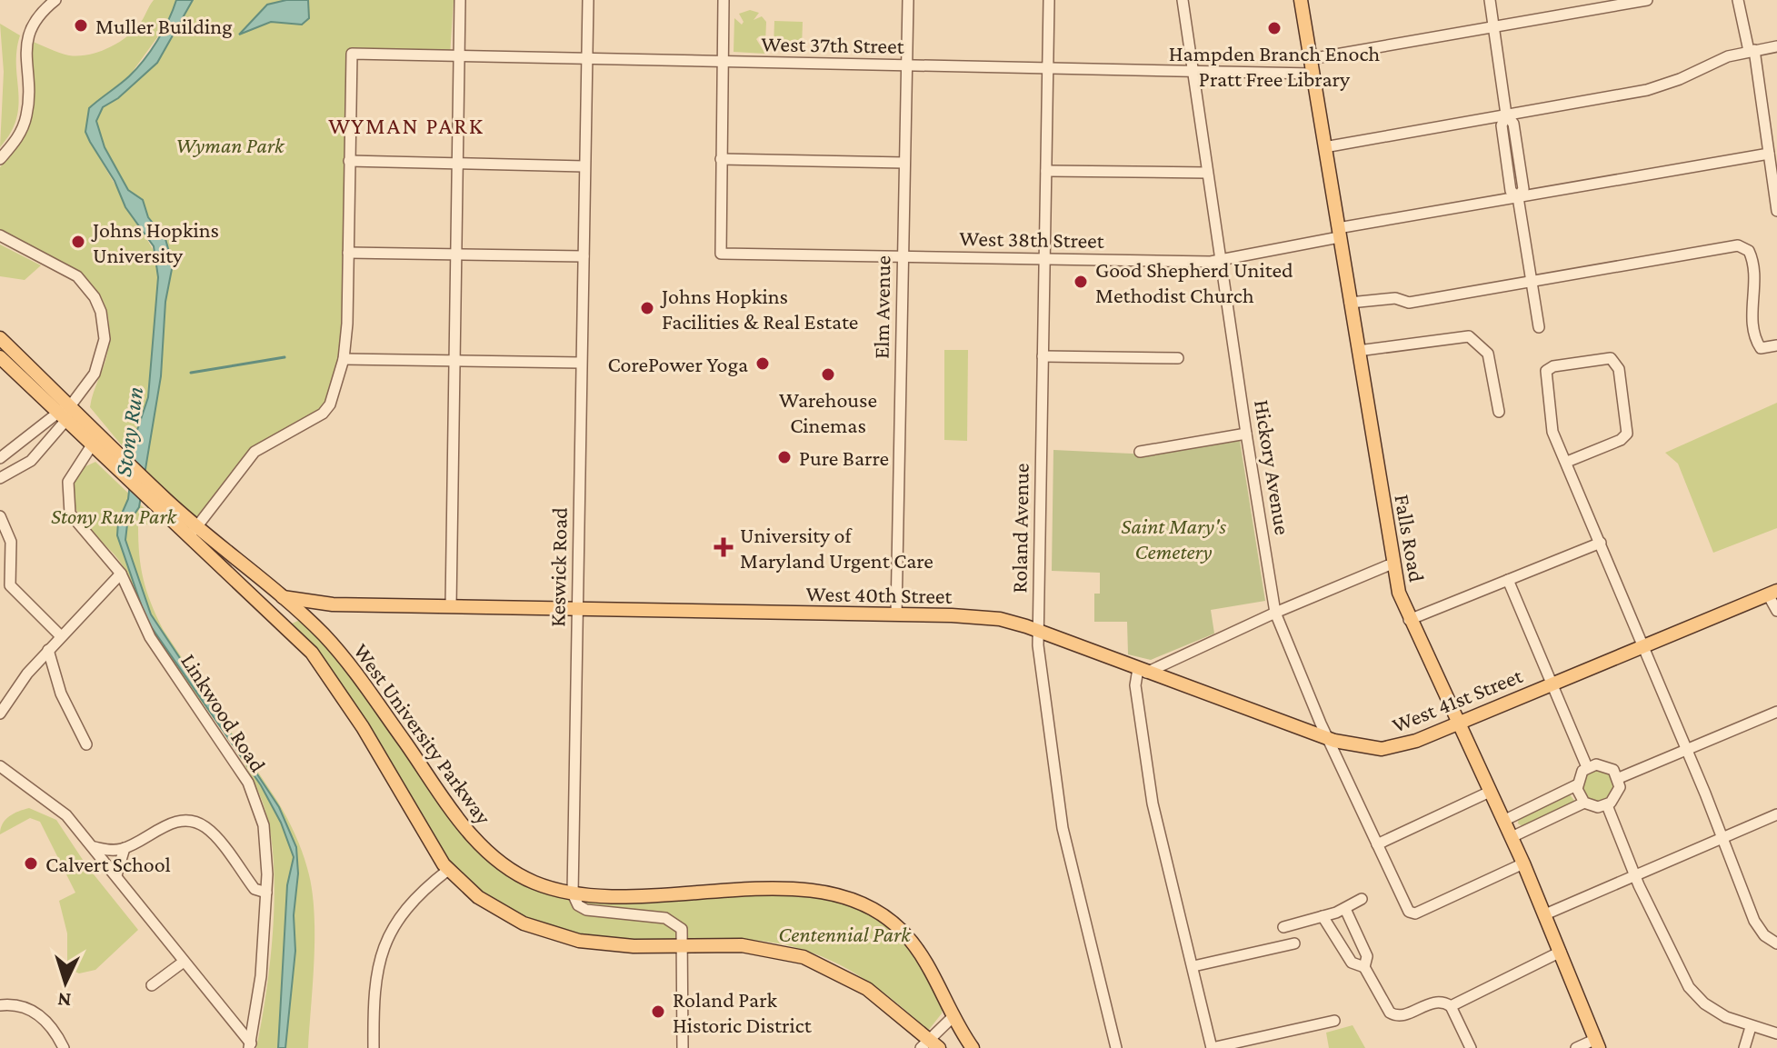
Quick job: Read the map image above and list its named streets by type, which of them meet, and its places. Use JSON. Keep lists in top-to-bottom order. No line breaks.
{"streets":{"main road":["Falls Road","West 40th Street","West 41st Street","West University Parkway"],"street":["West 37th Street","West 38th Street","Elm Avenue","Hickory Avenue","Roland Avenue","Keswick Road","Linkwood Road"]},"crossings":[["West 37th Street","Elm Avenue"],["West 37th Street","Hickory Avenue"],["West 37th Street","Roland Avenue"],["West 37th Street","Falls Road"],["West 37th Street","Keswick Road"],["West 38th Street","Elm Avenue"],["West 38th Street","Hickory Avenue"],["West 38th Street","Roland Avenue"],["West 38th Street","Falls Road"],["Elm Avenue","West 40th Street"],["Hickory Avenue","Falls Road"],["Hickory Avenue","West 41st Street"],["Roland Avenue","West 40th Street"],["Falls Road","West 41st Street"],["Keswick Road","West 40th Street"],["Keswick Road","West University Parkway"],["West 40th Street","West 41st Street"],["West 40th Street","West University Parkway"],["Linkwood Road","West University Parkway"]],"districts":["WYMAN PARK"],"water":["Stony Run"],"parks":["Wyman Park","Stony Run Park","Saint Mary's Cemetery","Centennial Park"],"places":{"other":["Muller Building","Hampden Branch Enoch Pratt Free Library","Johns Hopkins University","Good Shepherd United Methodist Church","Johns Hopkins Facilities & Real Estate","CorePower Yoga","Warehouse Cinemas","Pure Barre","Calvert School","Roland Park Historic District"],"health":["University of Maryland Urgent Care"]},"north":"bottom"}
